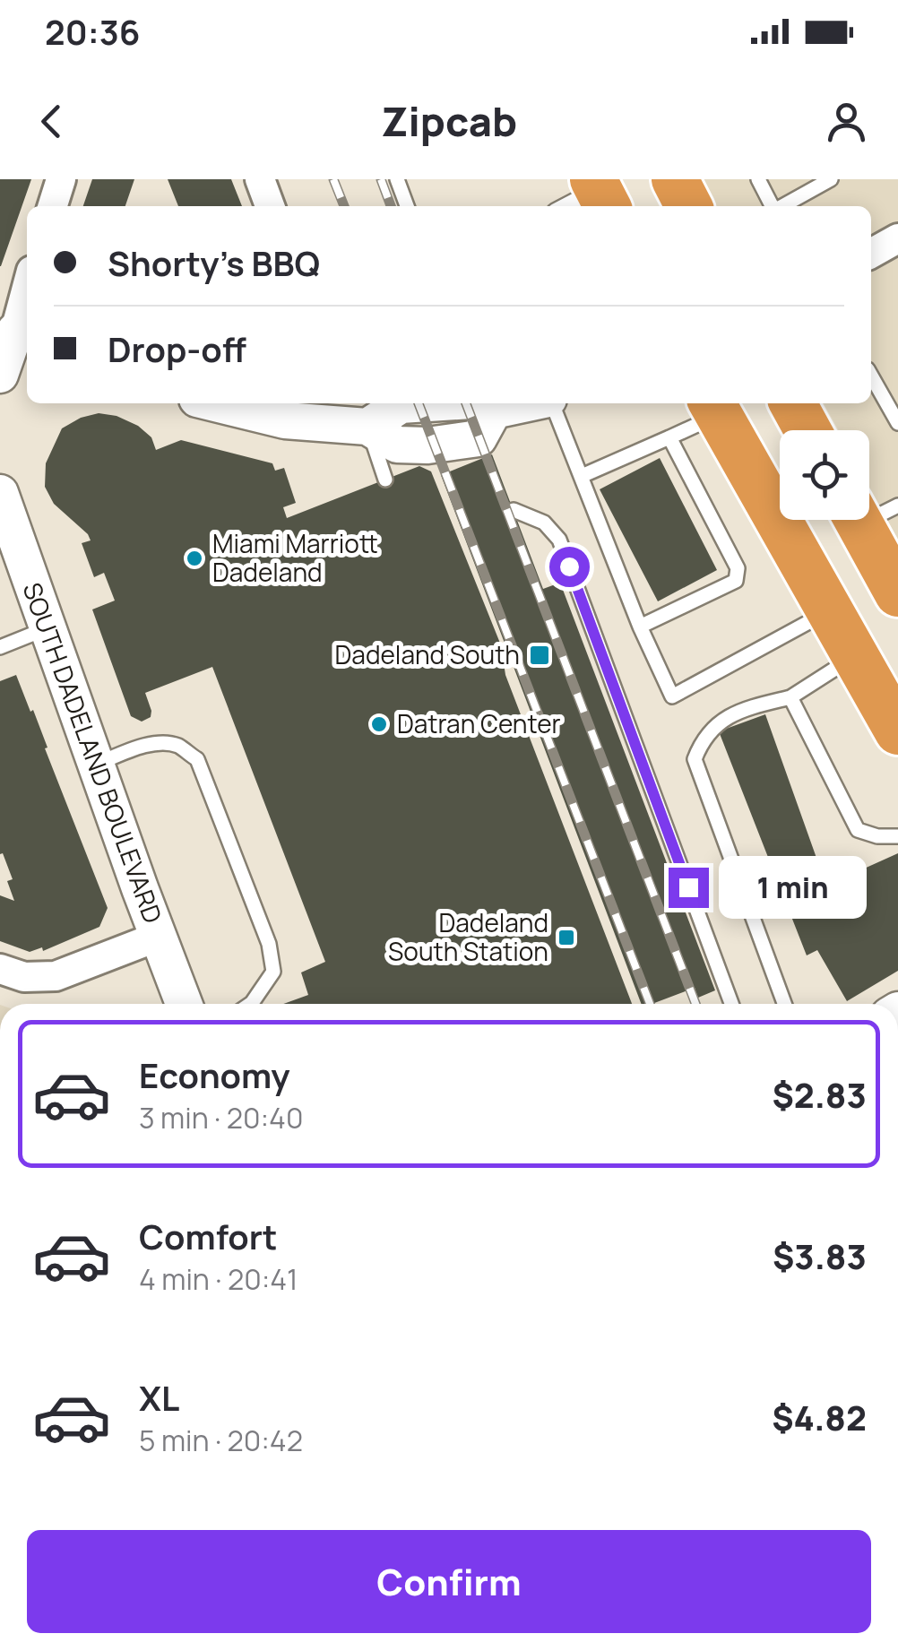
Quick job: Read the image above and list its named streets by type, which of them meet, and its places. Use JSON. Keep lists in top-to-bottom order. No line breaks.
{"streets":{"street":["SOUTH DADELAND BOULEVARD"]},"places":{"other":["Miami Marriott Dadeland","Datran Center"],"transit":["Dadeland South","Dadeland South Station"]},"page":{"status":"20:36","header":"Zipcab","banner":["Shorty's BBQ","Drop-off"],"bubble":"1 min","list":[{"name":"Economy","note":"3 min · 20:40","value":"$2.83"},{"name":"Comfort","note":"4 min · 20:41","value":"$3.83"},{"name":"XL","note":"5 min · 20:42","value":"$4.82"}],"buttons":"Confirm"}}
